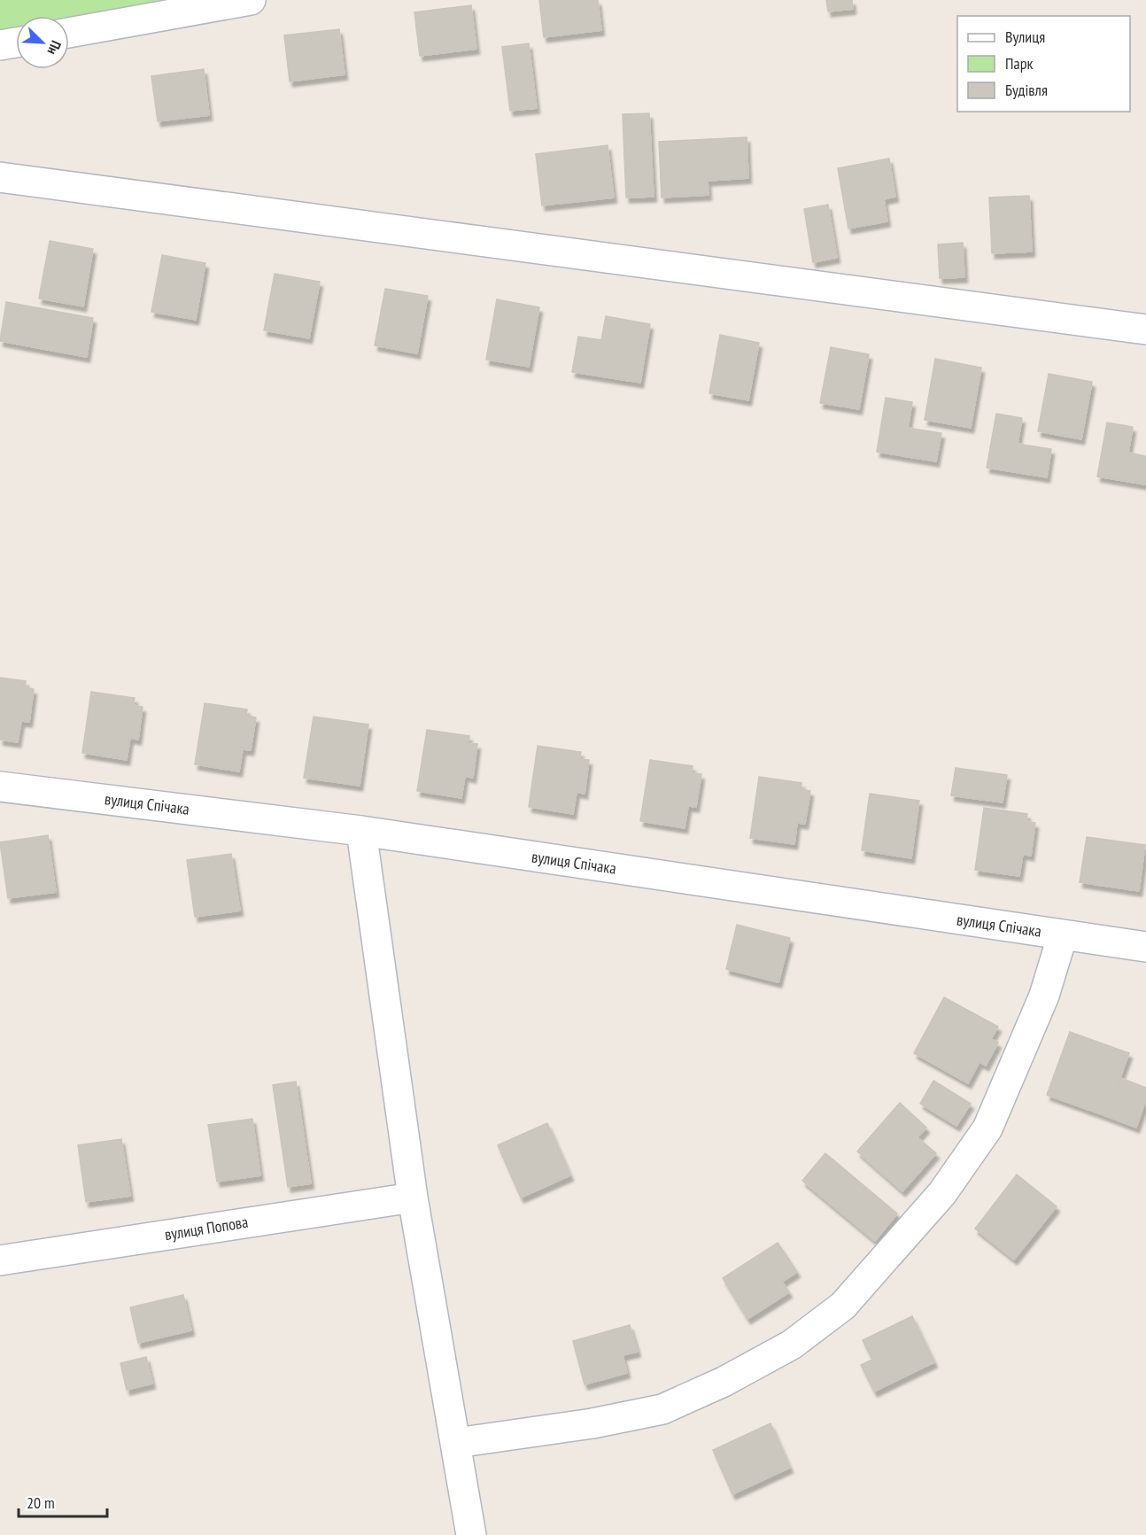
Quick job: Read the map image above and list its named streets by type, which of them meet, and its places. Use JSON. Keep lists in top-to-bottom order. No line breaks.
{"streets":{"street":["вулиця Спічака","вулиця Попова"]},"legend":["Вулиця","Парк","Будівля"],"scale_bar":"20 m","north":"bottom right"}
